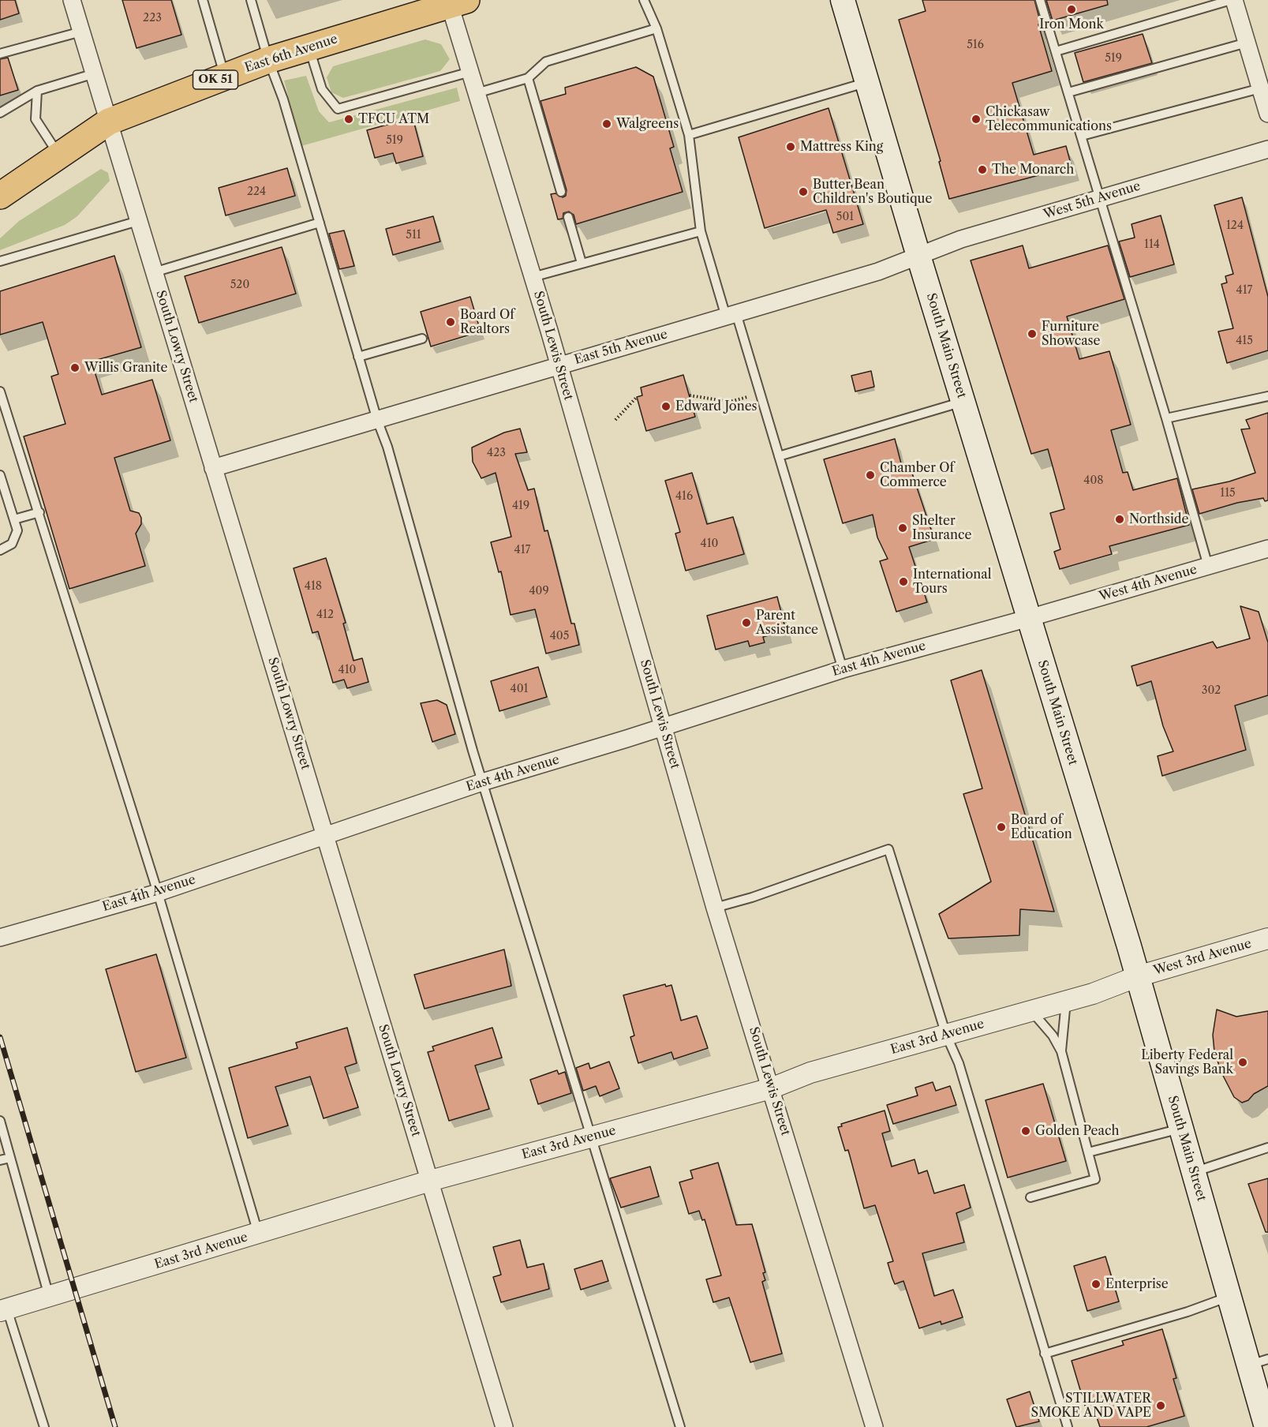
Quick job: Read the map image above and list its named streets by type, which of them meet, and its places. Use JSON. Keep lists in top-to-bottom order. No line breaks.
{"streets":{"highway":["East 6th Avenue","OK 51"],"main road":["South Main Street"],"street":["West 5th Avenue","South Lewis Street","South Lowry Street","East 5th Avenue","West 4th Avenue","East 4th Avenue","West 3rd Avenue","East 3rd Avenue"]},"crossings":[["East 6th Avenue","South Lewis Street"],["East 6th Avenue","South Lowry Street"],["West 5th Avenue","South Main Street"],["West 5th Avenue","East 5th Avenue"],["South Lewis Street","East 5th Avenue"],["South Lewis Street","East 4th Avenue"],["South Lewis Street","East 3rd Avenue"],["South Main Street","East 5th Avenue"],["South Main Street","West 4th Avenue"],["South Main Street","East 4th Avenue"],["South Main Street","West 3rd Avenue"],["South Main Street","East 3rd Avenue"],["South Lowry Street","East 5th Avenue"],["South Lowry Street","East 4th Avenue"],["South Lowry Street","East 3rd Avenue"],["West 4th Avenue","East 4th Avenue"],["West 3rd Avenue","East 3rd Avenue"]],"places":["Iron Monk","TFCU ATM","Chickasaw Telecommunications","Walgreens","Mattress King","The Monarch","Butter Bean Children's Boutique","Board Of Realtors","Furniture Showcase","Willis Granite","Edward Jones","Chamber Of Commerce","Northside","Shelter Insurance","International Tours","Parent Assistance","Board of Education","Liberty Federal Savings Bank","Golden Peach","Enterprise","STILLWATER SMOKE AND VAPE"],"house_numbers":["223","516","519","519","224","501","124","511","114","520","417","415","423","408","115","416","419","410","417","418","409","412","405","410","401","302"]}
